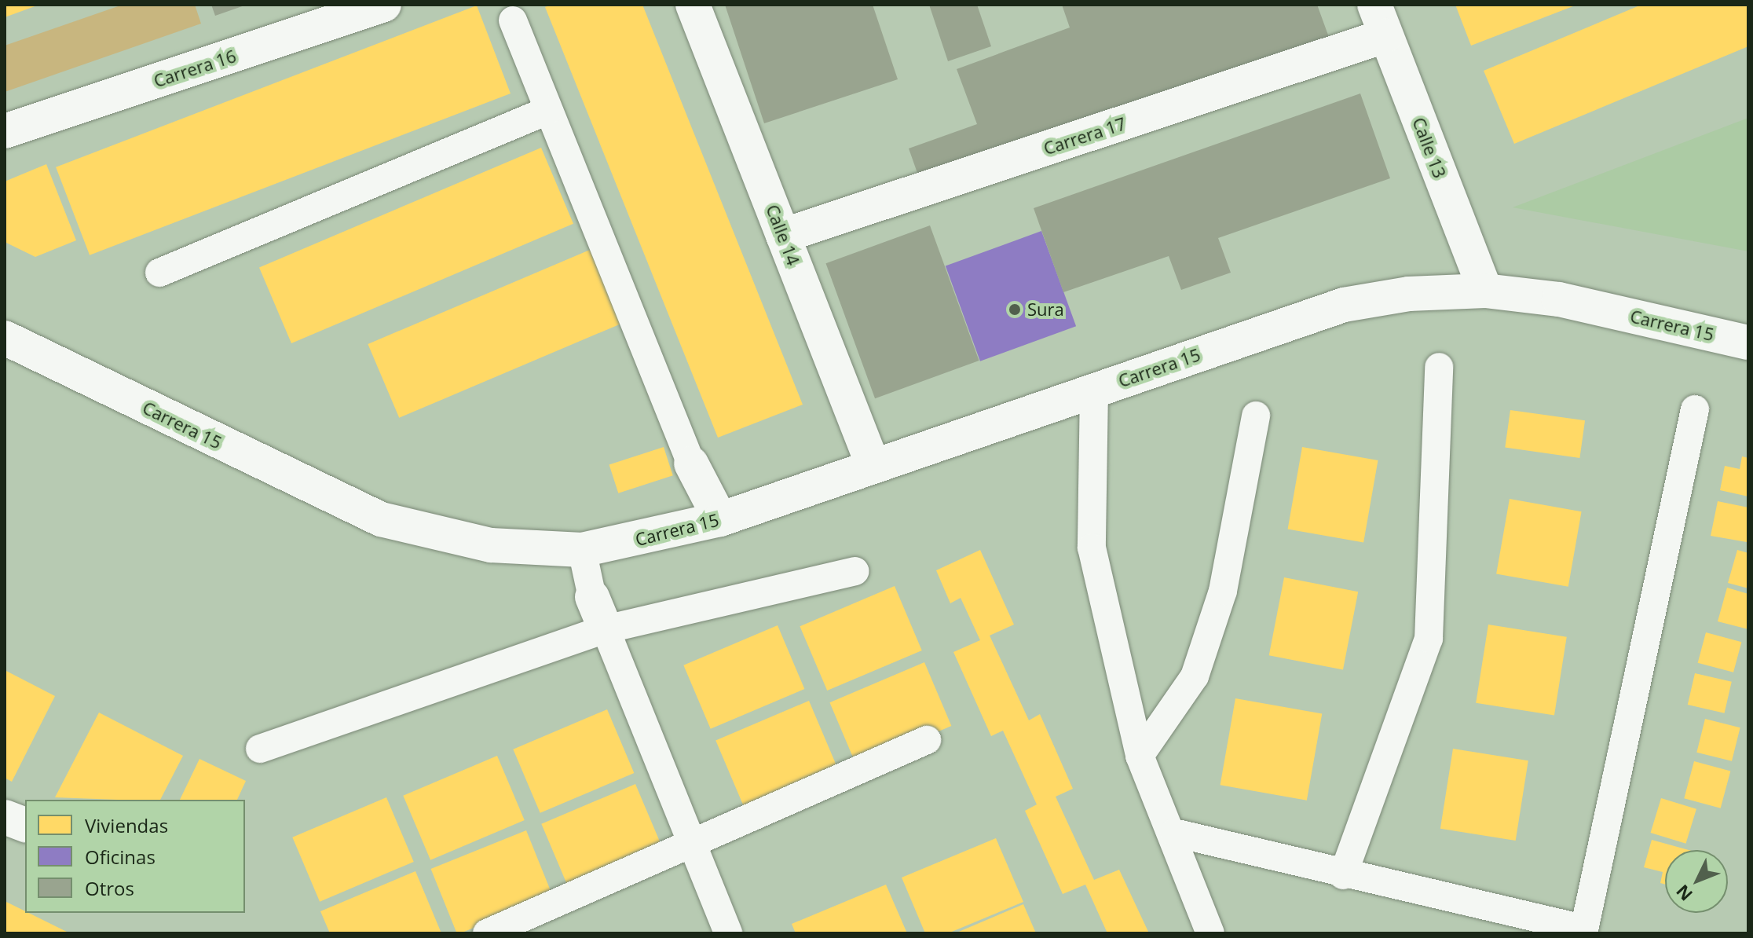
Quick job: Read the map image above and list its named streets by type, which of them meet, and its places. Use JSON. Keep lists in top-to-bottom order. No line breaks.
{"streets":{"street":["Carrera 16","Carrera 17","Calle 13","Calle 14","Carrera 15"]},"crossings":[["Carrera 17","Calle 13"],["Carrera 17","Calle 14"],["Calle 13","Carrera 15"],["Calle 14","Carrera 15"]],"places":["Sura"],"legend":["Viviendas","Oficinas","Otros"],"north":"bottom left"}
